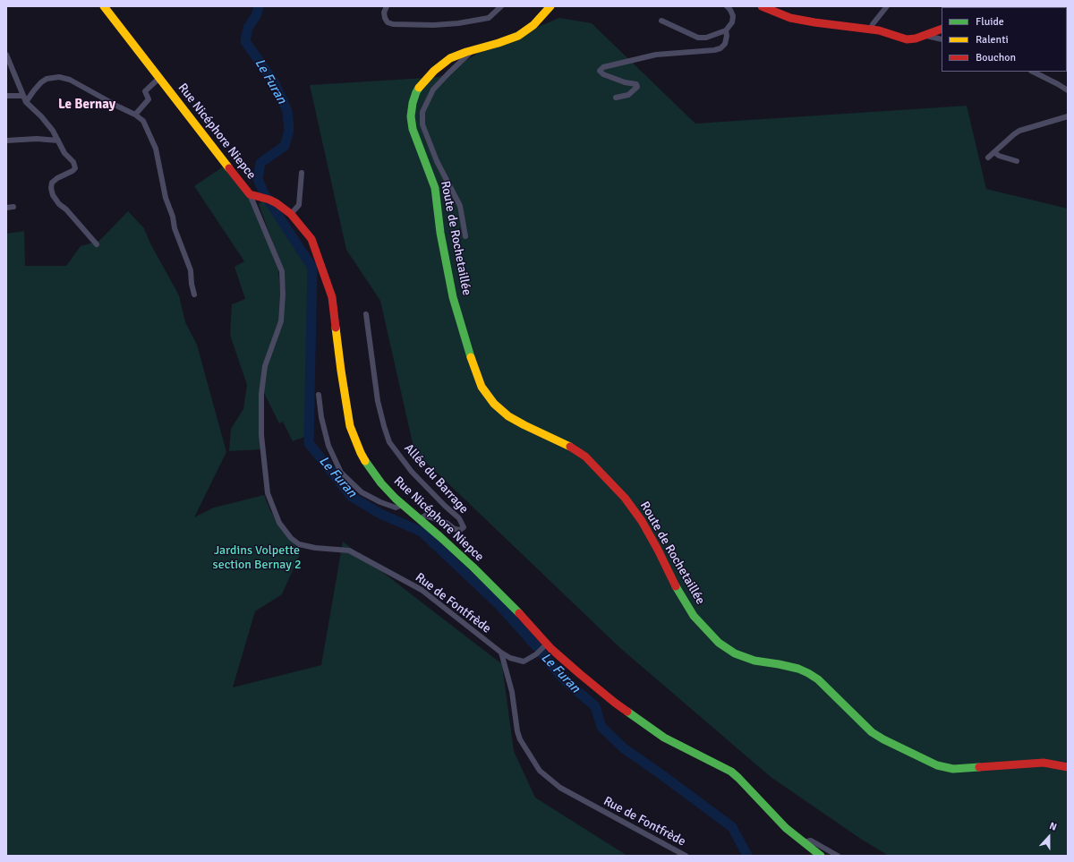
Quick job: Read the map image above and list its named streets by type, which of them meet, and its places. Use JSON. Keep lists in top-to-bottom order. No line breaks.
{"streets":{"street":["Rue Nicéphore Niepce","Route de Rochetaillée","Allée du Barrage","Rue de Fontfrède"]},"crossings":[["Rue Nicéphore Niepce","Allée du Barrage"],["Rue Nicéphore Niepce","Rue de Fontfrède"]],"districts":["Le Bernay"],"water":["Le Furan"],"parks":["Jardins Volpette section Bernay 2"],"legend":["Fluide","Ralenti","Bouchon"],"north":"top"}
